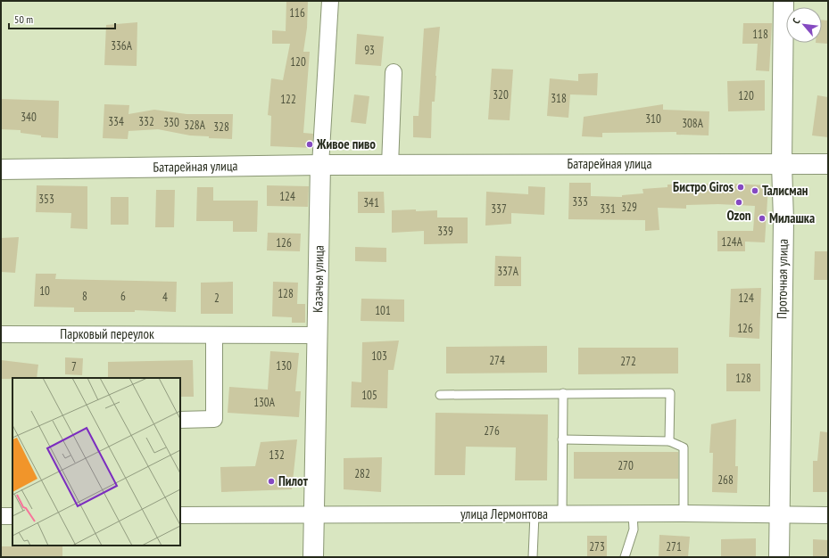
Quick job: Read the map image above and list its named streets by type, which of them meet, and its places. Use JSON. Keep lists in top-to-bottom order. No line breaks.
{"streets":{"street":["Батарейная улица","Казачья улица","Проточная улица","Парковый переулок","улица Лермонтова"]},"crossings":[["Батарейная улица","Казачья улица"],["Батарейная улица","Проточная улица"],["Казачья улица","Парковый переулок"],["Казачья улица","улица Лермонтова"],["Проточная улица","улица Лермонтова"]],"places":["Живое пиво","Бистро Giros","Талисман","Ozon","Милашка","Пилот"],"house_numbers":["116","118","336А","93","120","320","120","318","122","340","310","334","332","330","308А","328А","328","124","353","333","341","329","337","331","339","124А","126","337А","10","128","8","6","4","2","124","101","126","103","274","272","130","7","128","105","130А","276","132","270","282","268","273","271"],"scale_bar":"50 m","north":"top left"}
